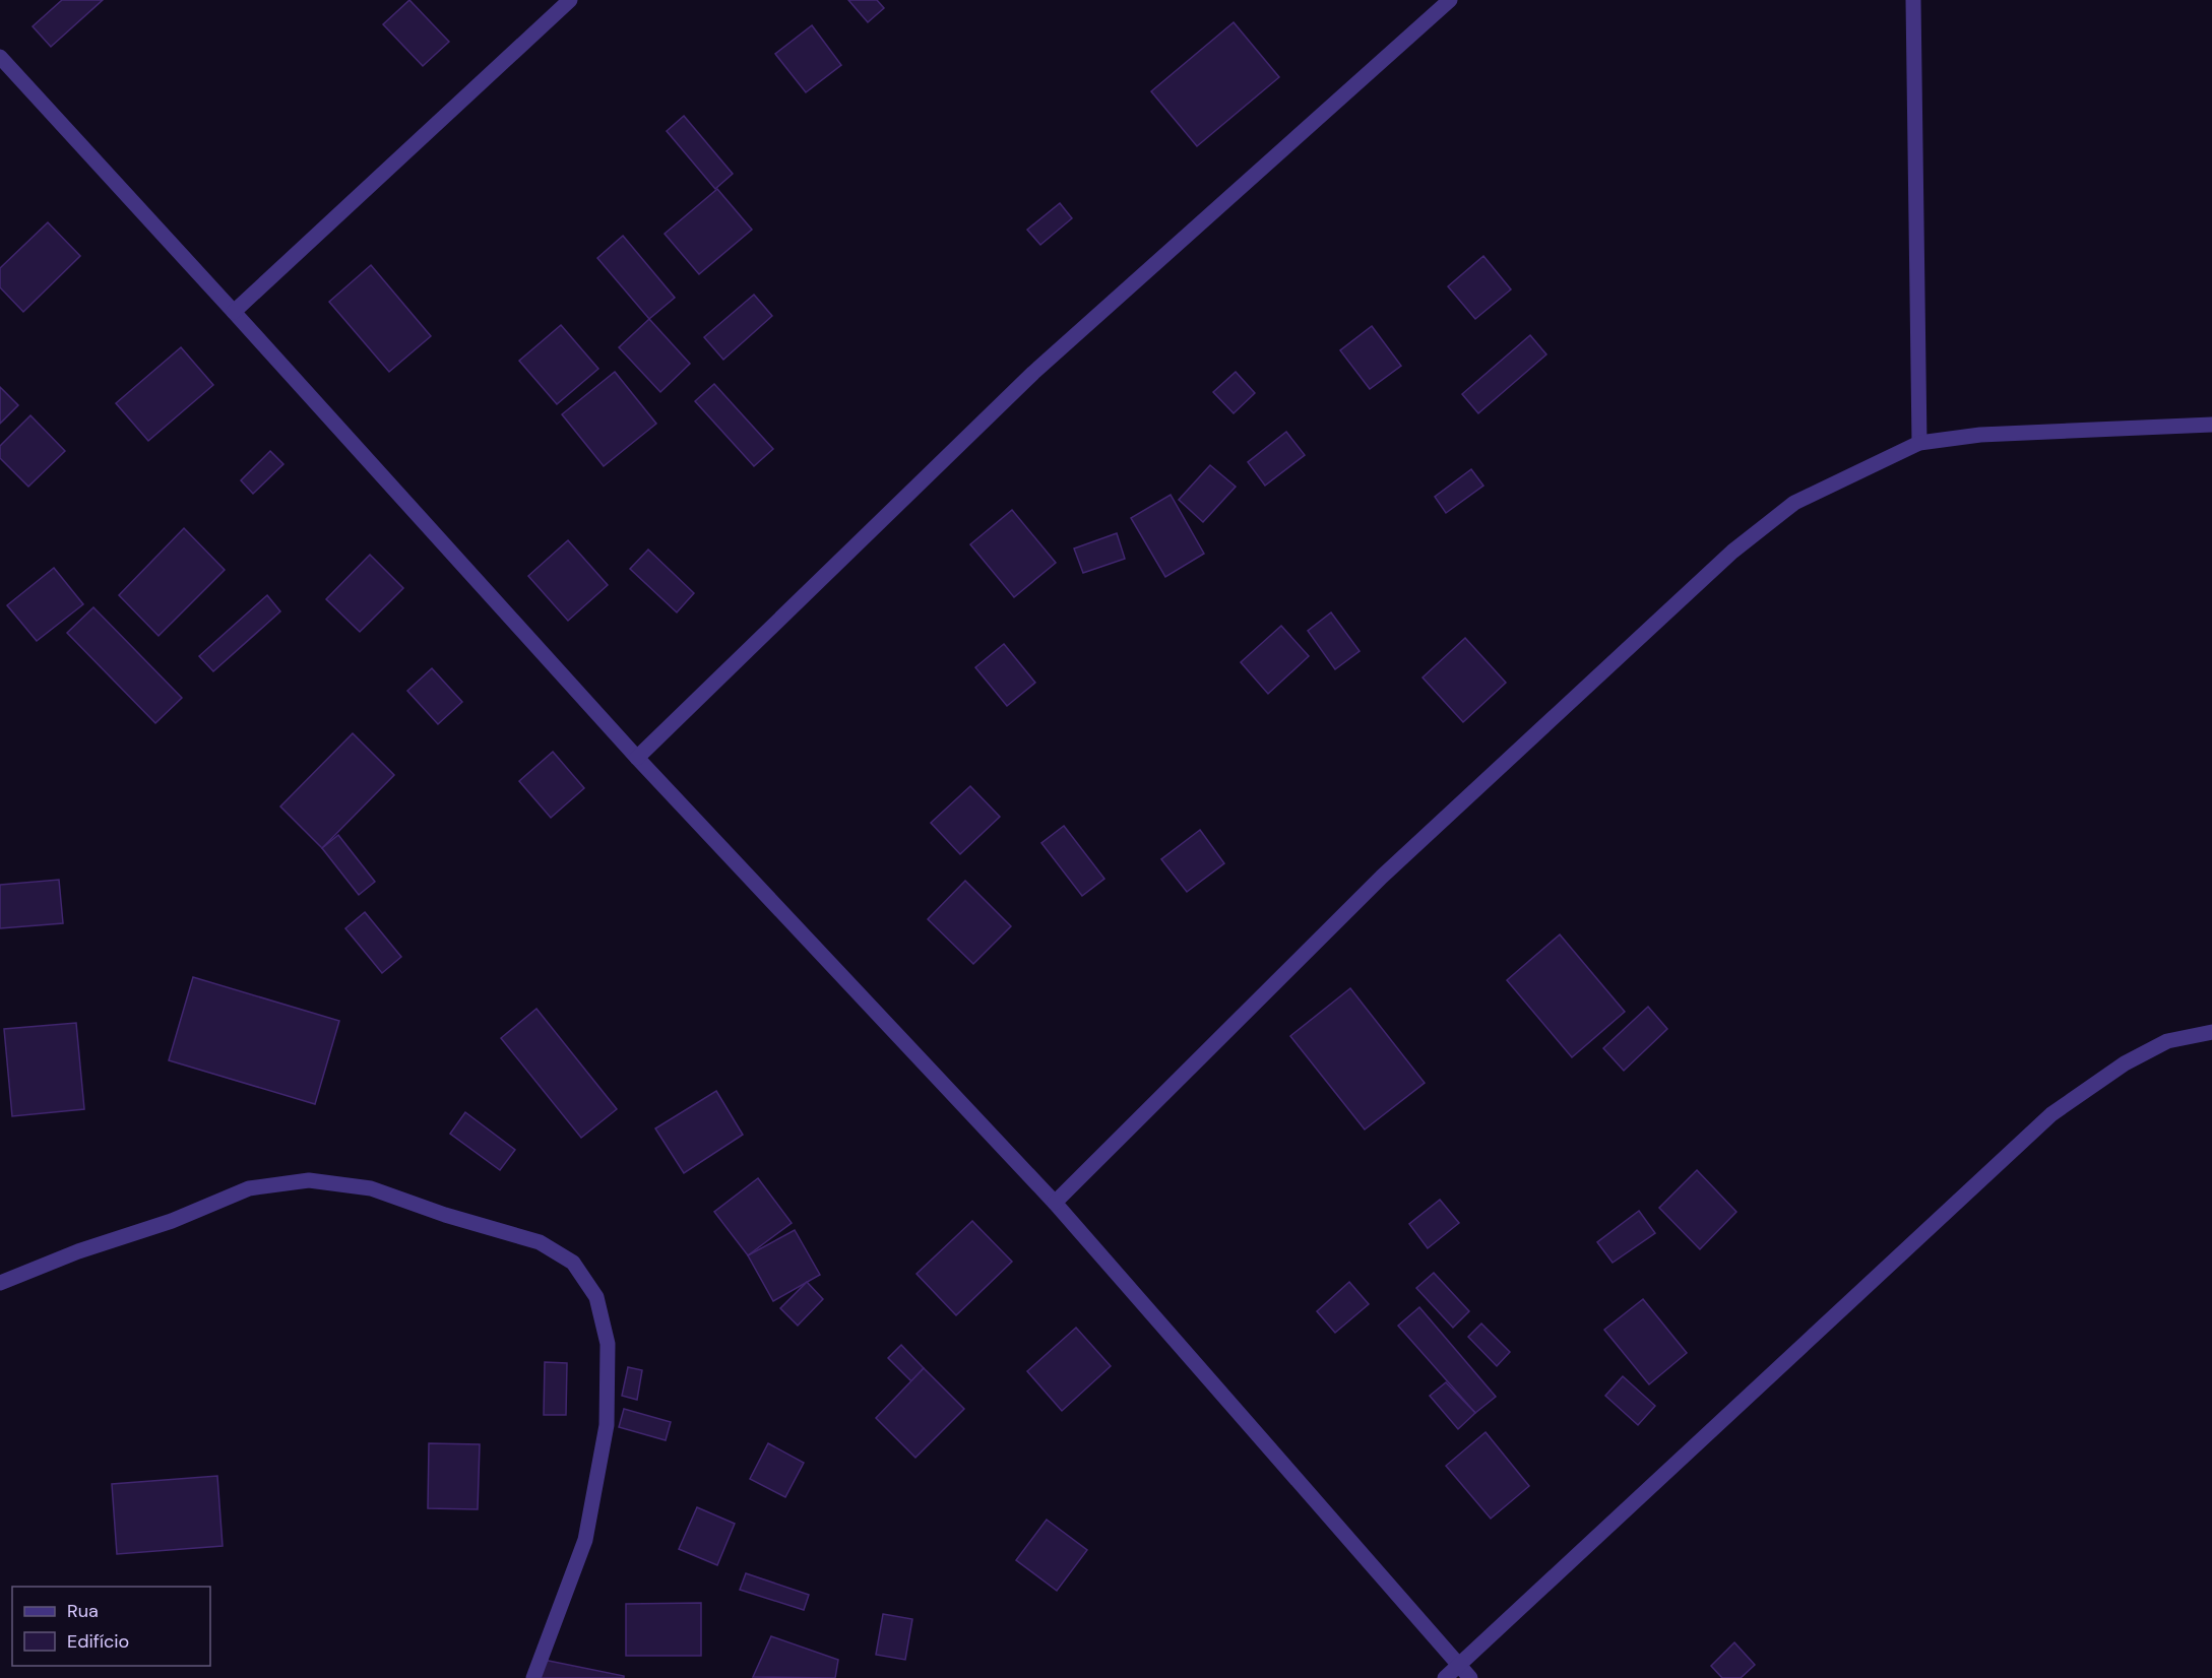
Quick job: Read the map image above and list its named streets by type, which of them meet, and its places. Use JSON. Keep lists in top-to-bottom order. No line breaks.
{"legend":["Rua","Edifício"]}
